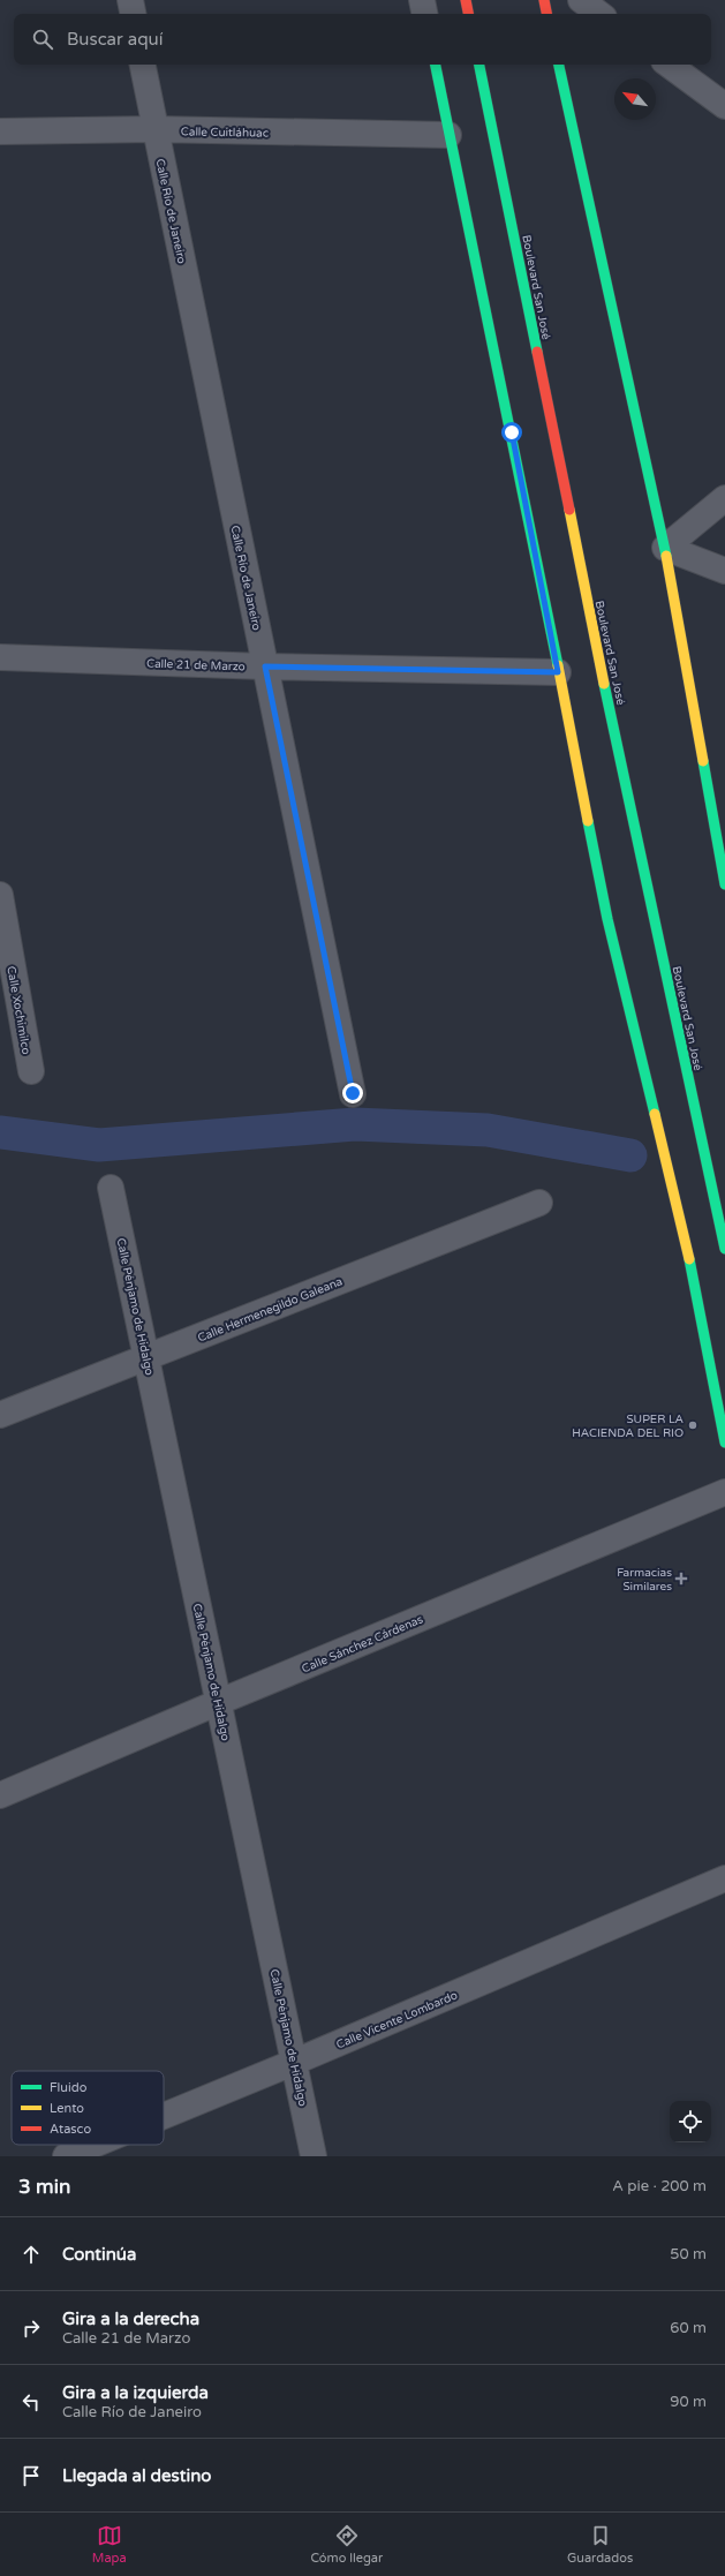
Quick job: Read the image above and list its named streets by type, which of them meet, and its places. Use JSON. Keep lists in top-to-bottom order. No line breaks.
{"streets":{"main road":["Boulevard San José"],"street":["Calle Cuitláhuac","Calle Río de Janeiro","Calle 21 de Marzo","Calle Xochimilco","Calle Pénjamo de Hidalgo","Calle Hermenegildo Galeana","Calle Sánchez Cárdenas","Calle Vicente Lombardo"]},"crossings":[["Calle Cuitláhuac","Calle Río de Janeiro"],["Calle Río de Janeiro","Calle 21 de Marzo"],["Calle Pénjamo de Hidalgo","Calle Hermenegildo Galeana"],["Calle Pénjamo de Hidalgo","Calle Sánchez Cárdenas"],["Calle Pénjamo de Hidalgo","Calle Vicente Lombardo"]],"places":{"other":["SUPER LA HACIENDA DEL RIO"],"health":["Farmacias Similares"]},"legend":["Fluido","Lento","Atasco"],"north":"top left","page":{"search":"Buscar aquí","heading":["3 min","A pie · 200 m"],"list":[["Continúa","50 m"],["Gira a la derecha","Calle 21 de Marzo","60 m"],["Gira a la izquierda","Calle Río de Janeiro","90 m"],"Llegada al destino"],"nav":["Mapa","Cómo llegar","Guardados"]}}
